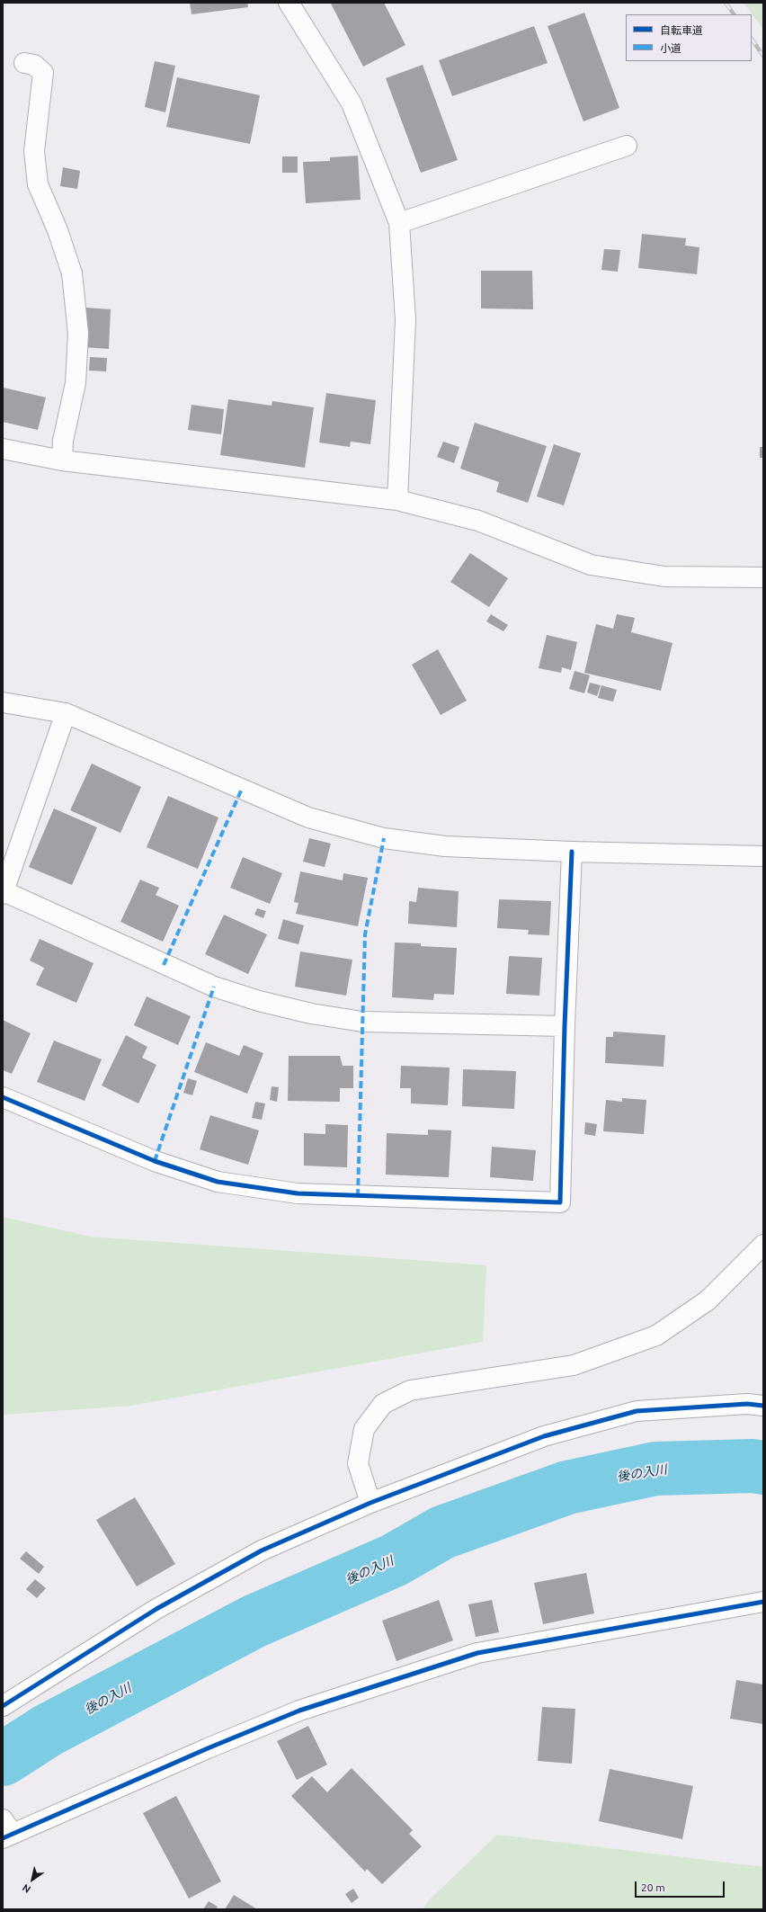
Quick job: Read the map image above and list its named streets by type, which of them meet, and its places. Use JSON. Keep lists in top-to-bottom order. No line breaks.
{"water":["後の入川"],"legend":["自転車道","小道"],"scale_bar":"20 m","north":"bottom left"}
